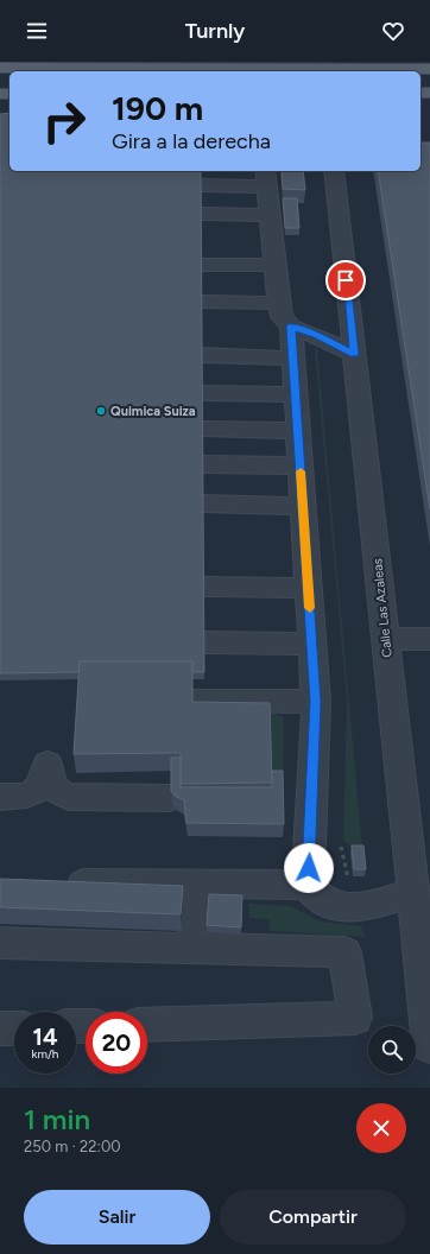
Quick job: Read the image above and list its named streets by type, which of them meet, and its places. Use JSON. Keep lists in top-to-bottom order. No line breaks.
{"streets":{"street":["Calle Las Azaleas"]},"places":["Quimica Suiza"],"page":{"header":"Turnly","turn":["190 m","Gira a la derecha"],"speed":"14 km/h","limit":"20","heading":["1 min","250 m · 22:00"],"buttons":["Salir","Compartir"]}}
